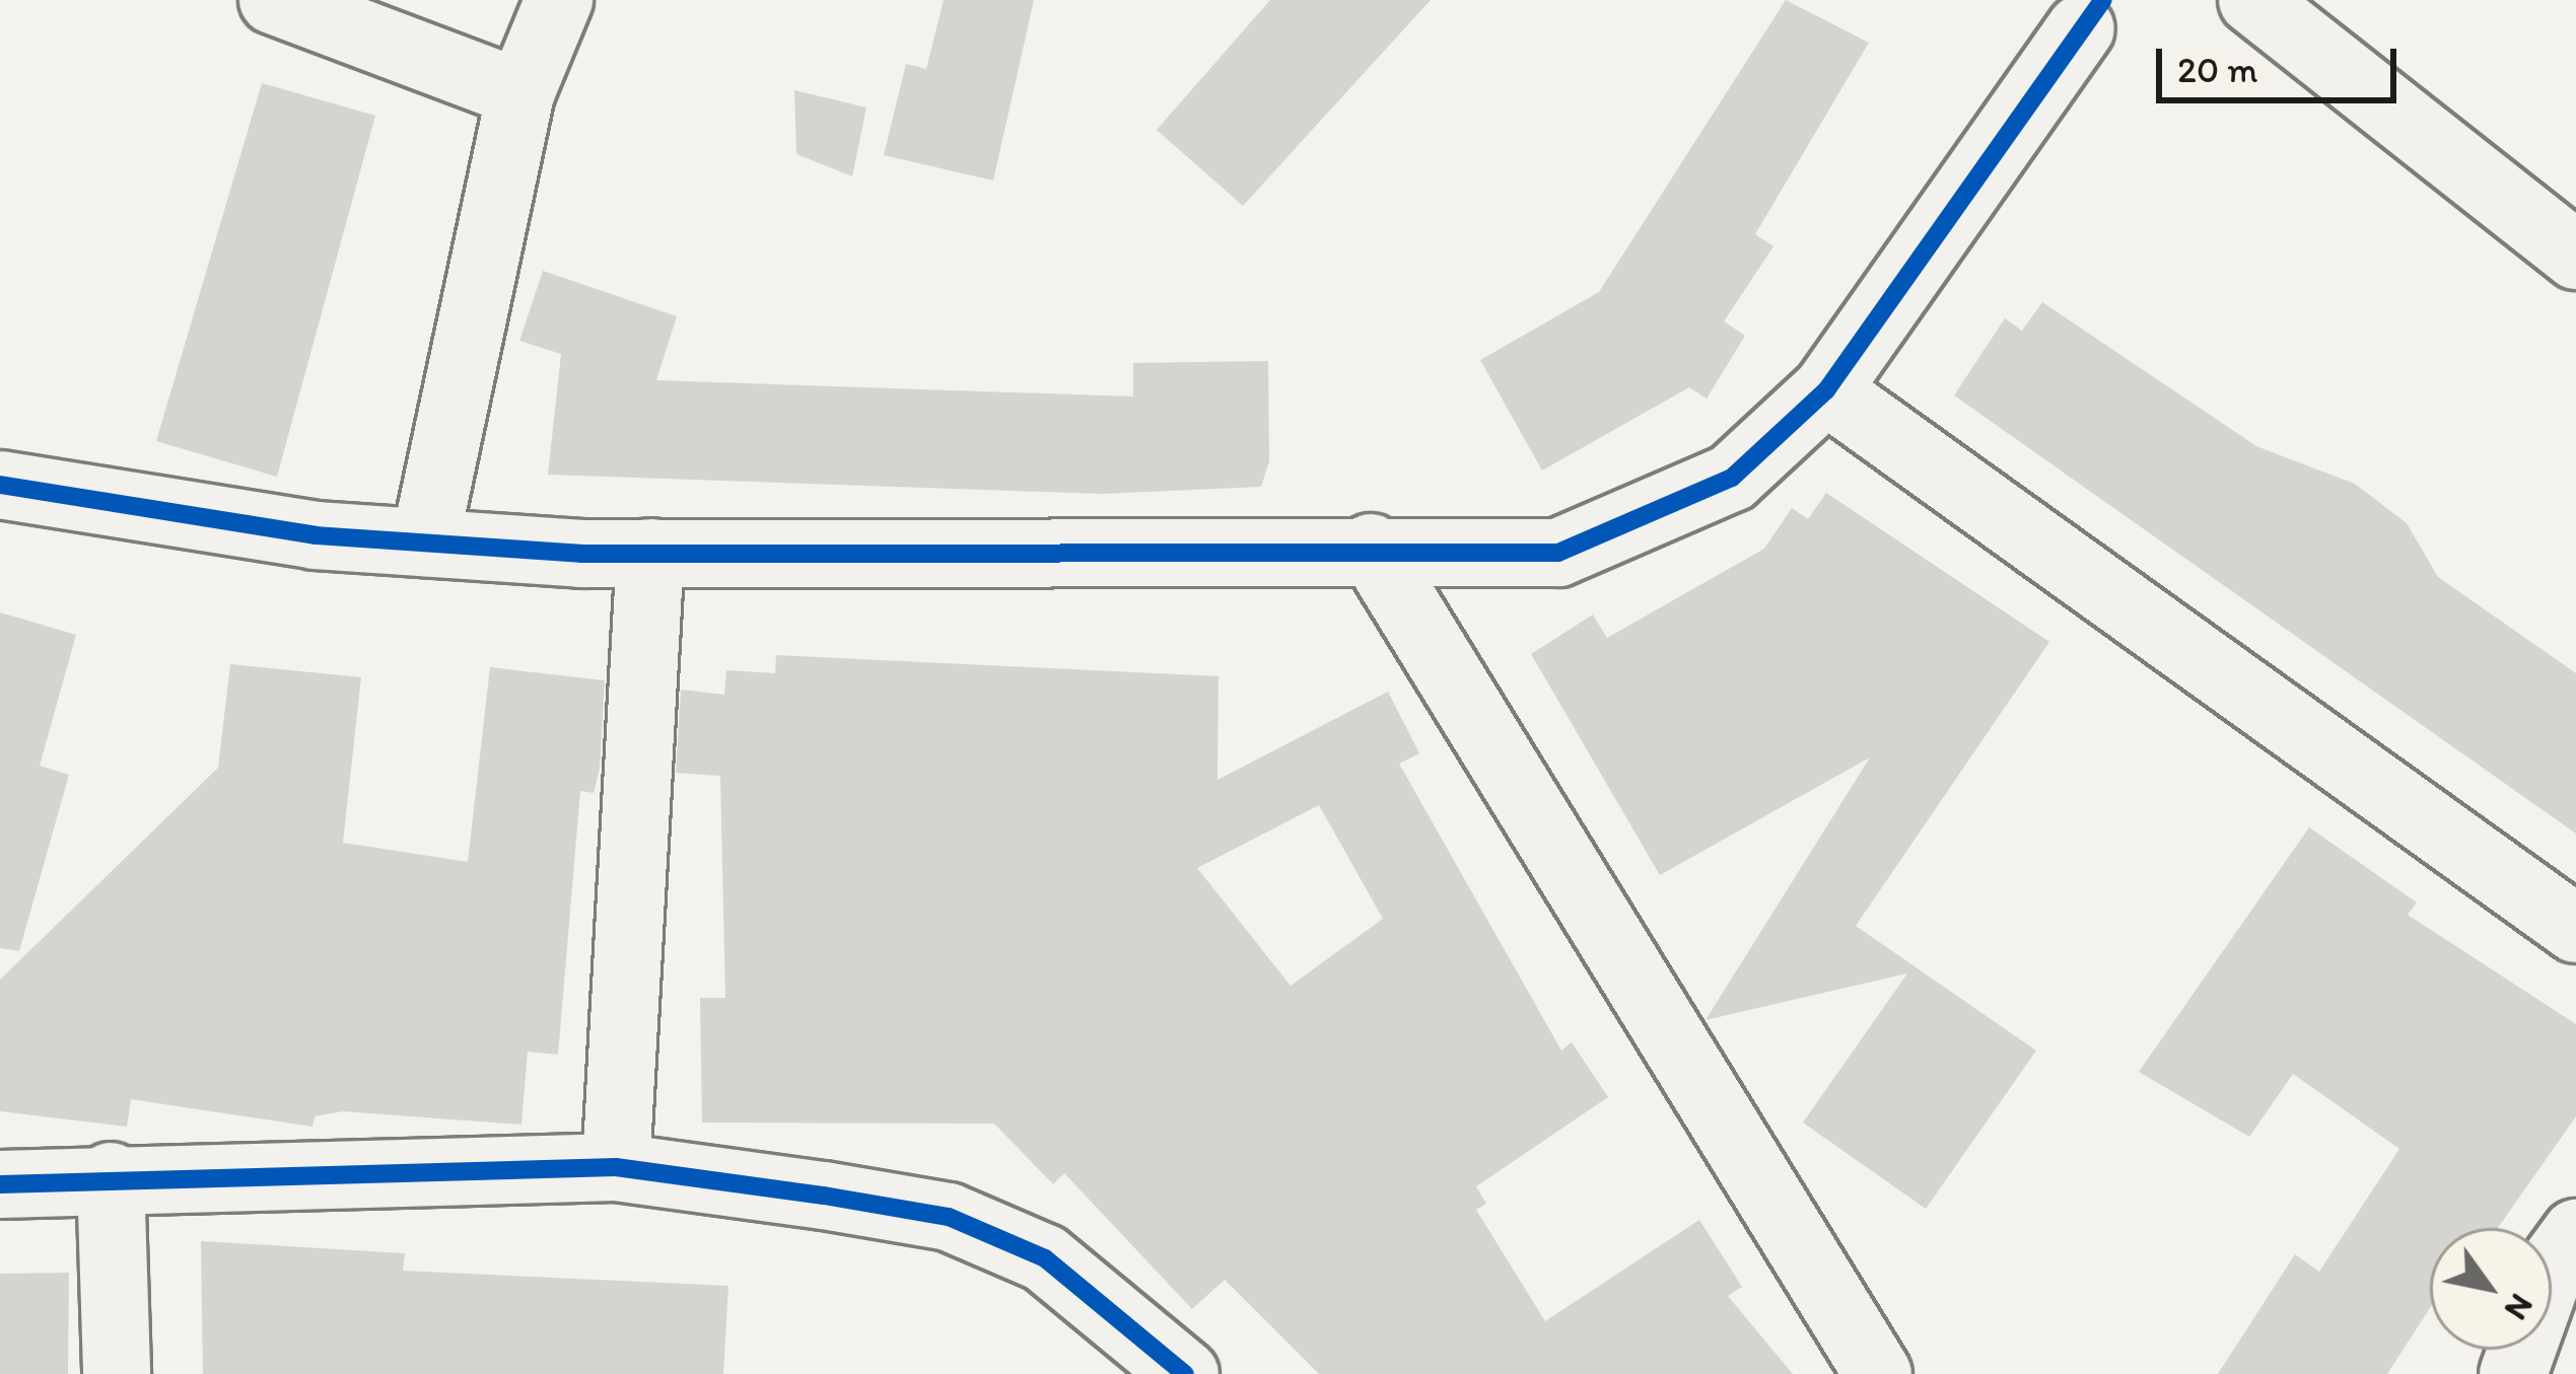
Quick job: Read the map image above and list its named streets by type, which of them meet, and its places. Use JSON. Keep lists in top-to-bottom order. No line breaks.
{"scale_bar":"20 m","north":"bottom right"}
